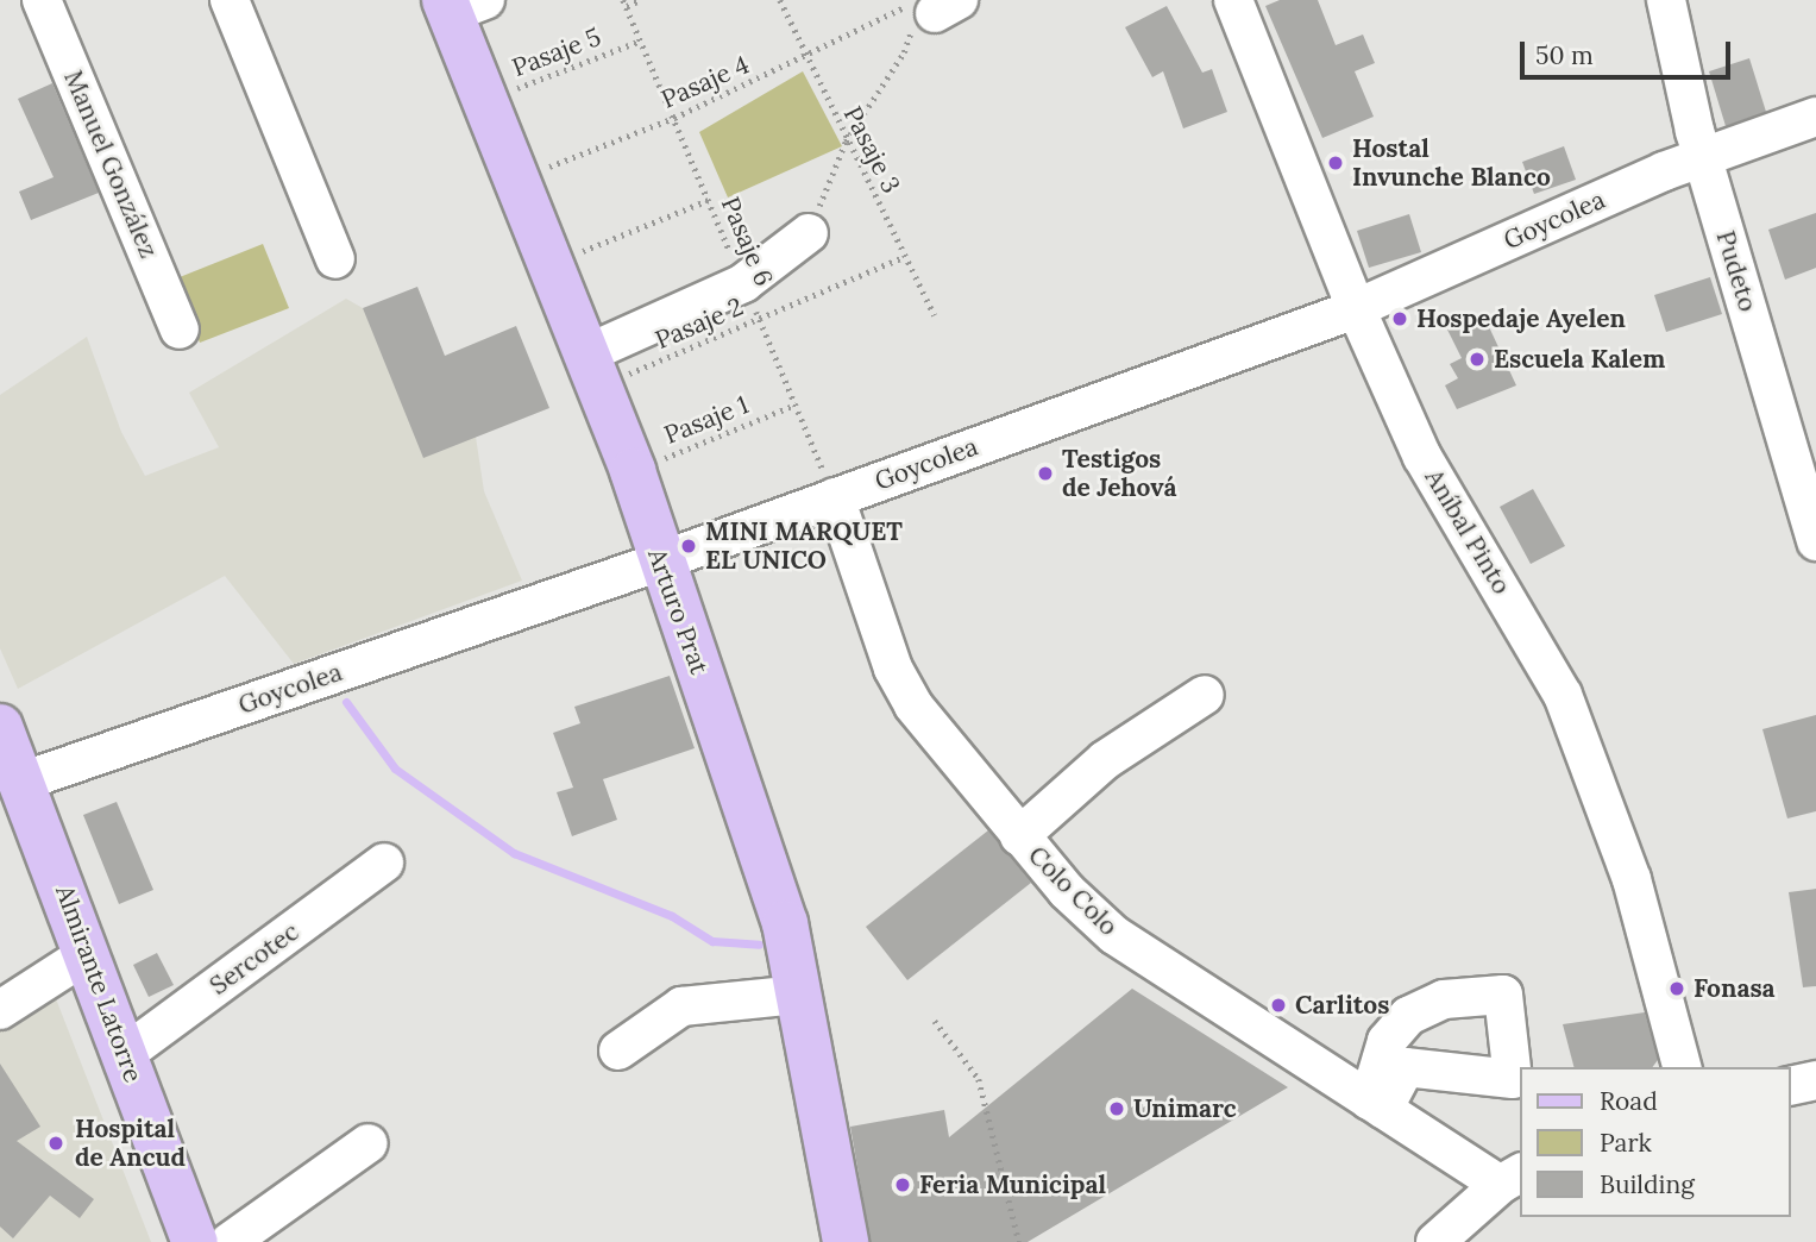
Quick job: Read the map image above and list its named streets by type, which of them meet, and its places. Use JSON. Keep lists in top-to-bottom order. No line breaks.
{"streets":{"main road":["Arturo Prat","Almirante Latorre"],"street":["Manuel González","Goycolea","Pudeto","Aníbal Pinto","Colo Colo","Sercotec"],"path":["Pasaje 5","Pasaje 4","Pasaje 3","Pasaje 6","Pasaje 2","Pasaje 1"]},"crossings":[["Pasaje 5","Pasaje 6"],["Pasaje 5","Arturo Prat"],["Pasaje 4","Pasaje 3"],["Pasaje 4","Pasaje 6"],["Pasaje 4","Arturo Prat"],["Pasaje 3","Pasaje 2"],["Goycolea","Pasaje 6"],["Goycolea","Pudeto"],["Goycolea","Aníbal Pinto"],["Goycolea","Arturo Prat"],["Goycolea","Colo Colo"],["Goycolea","Almirante Latorre"],["Pasaje 6","Pasaje 2"],["Pasaje 6","Pasaje 1"],["Pasaje 6","Colo Colo"],["Pasaje 2","Arturo Prat"],["Pasaje 1","Arturo Prat"],["Sercotec","Almirante Latorre"]],"places":["Hostal Invunche Blanco","Hospedaje Ayelen","Escuela Kalem","Testigos de Jehová","MINI MARQUET EL UNICO","Fonasa","Carlitos","Unimarc","Hospital de Ancud","Feria Municipal"],"legend":["Road","Park","Building"],"scale_bar":"50 m"}
